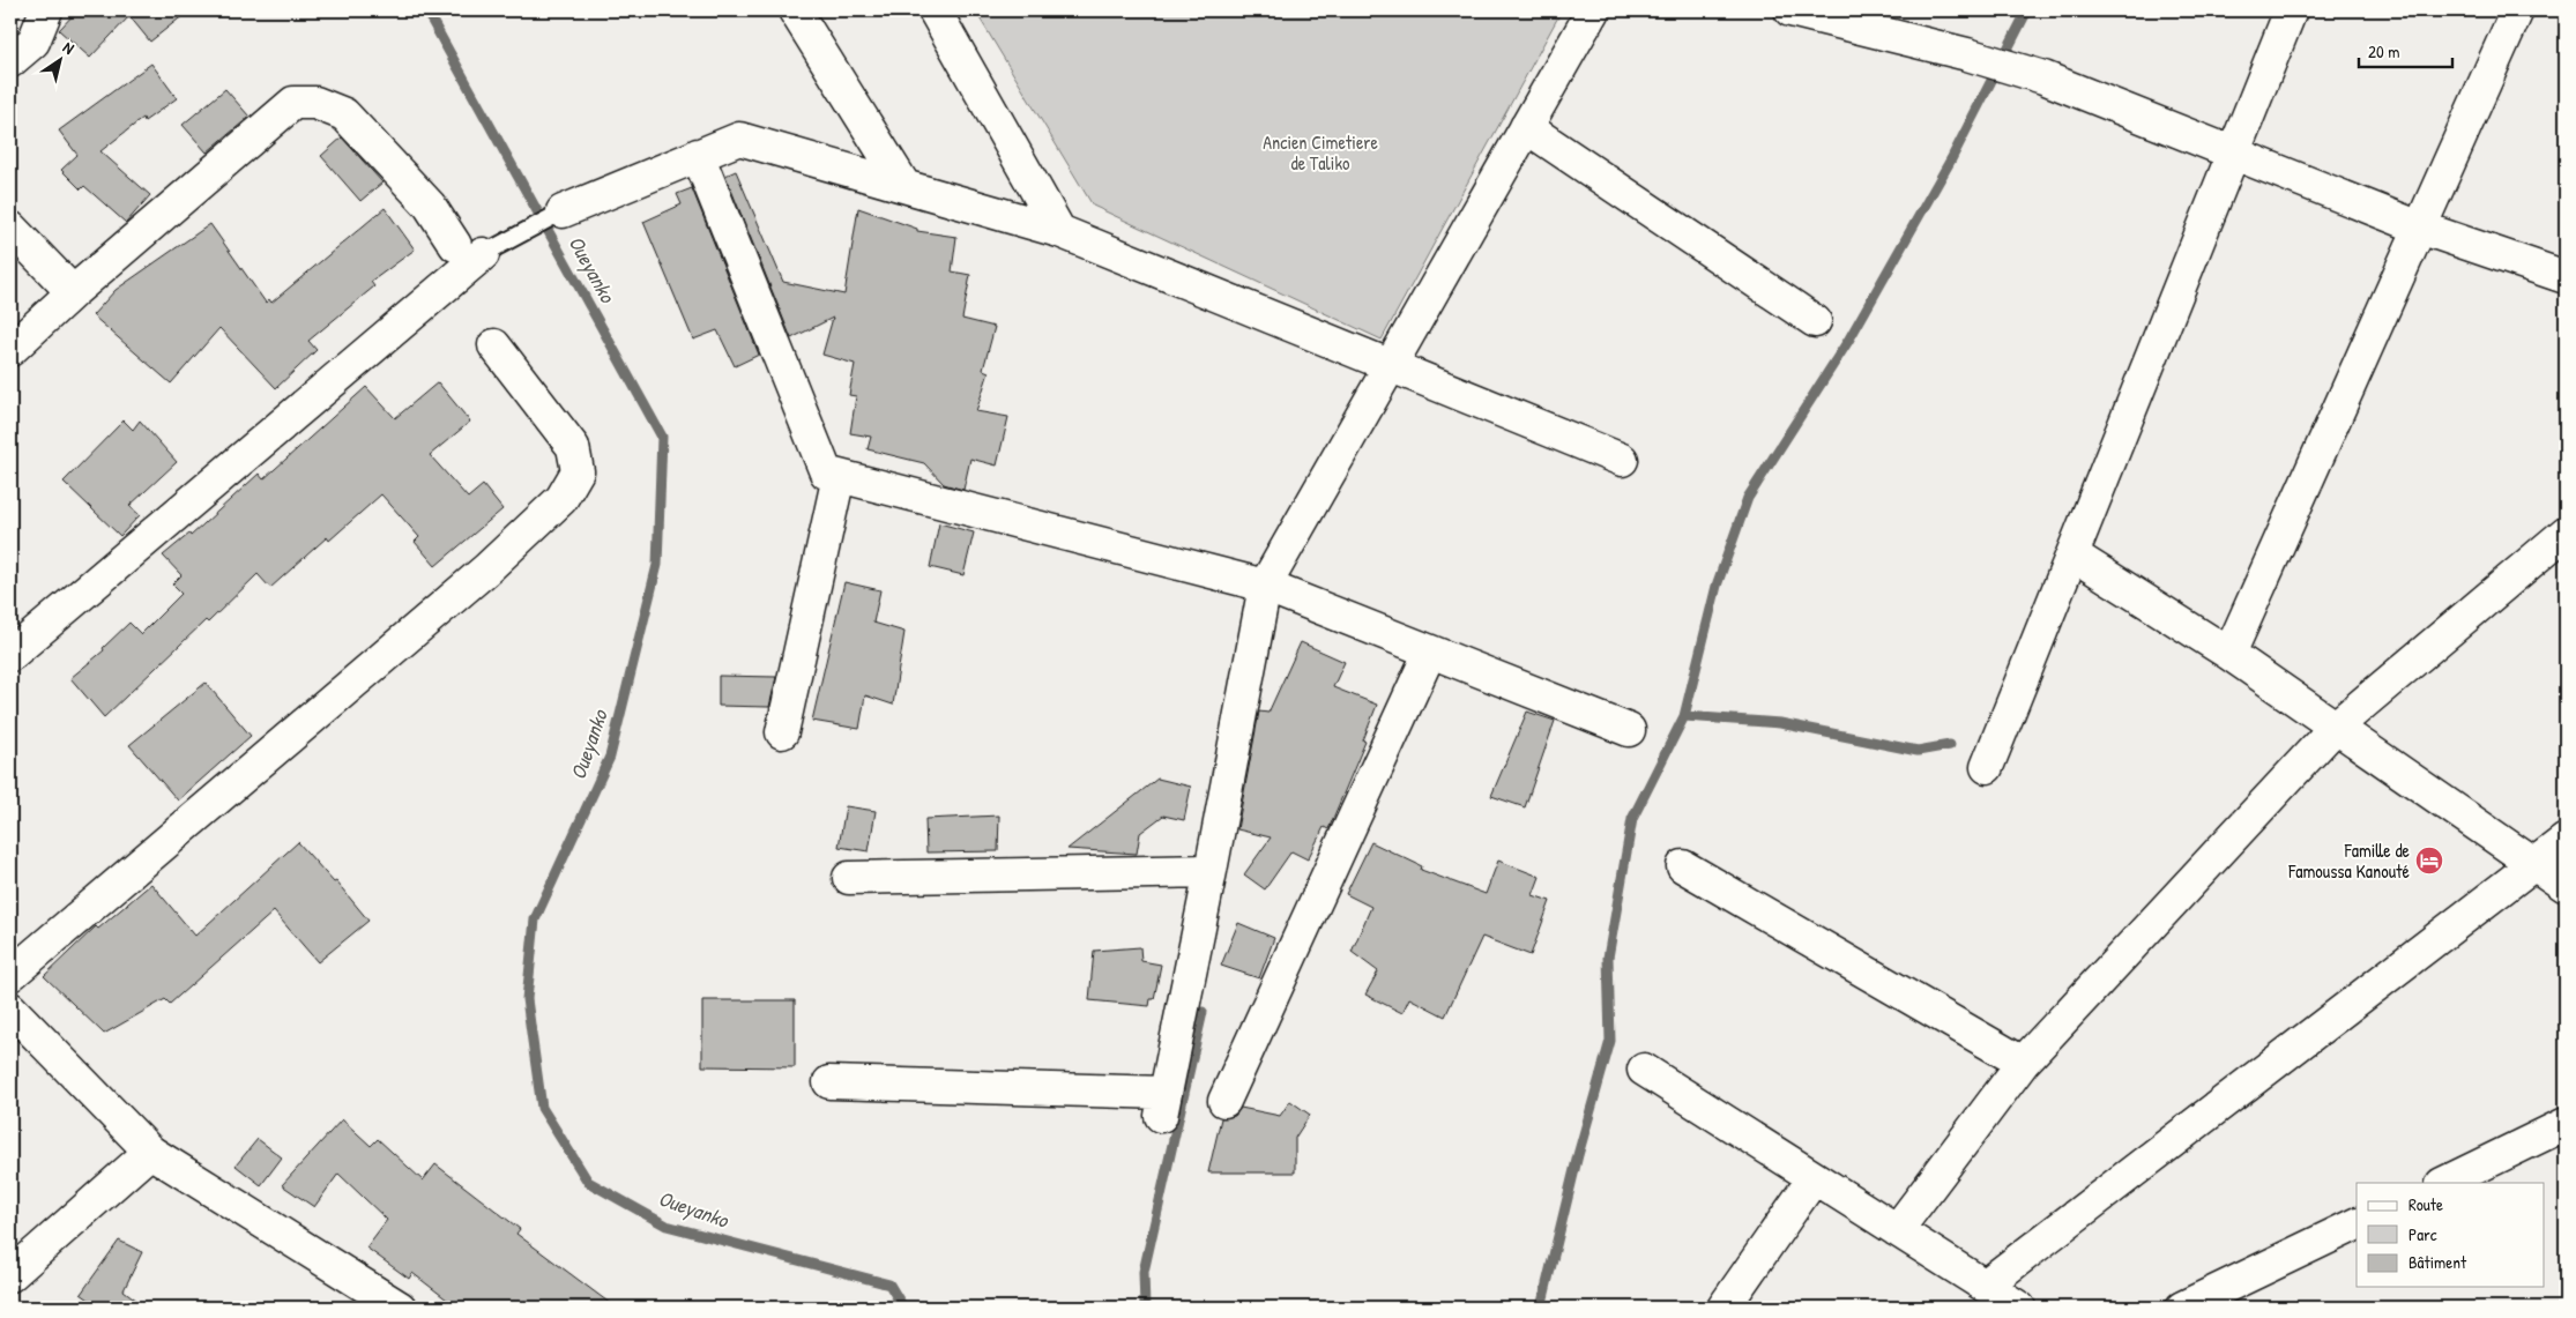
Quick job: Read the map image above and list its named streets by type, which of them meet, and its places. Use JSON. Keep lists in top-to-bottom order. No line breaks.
{"water":["Oueyanko"],"parks":["Ancien Cimetiere de Taliko"],"places":{"hotel":["Famille de Famoussa Kanouté"]},"legend":["Route","Parc","Bâtiment"],"scale_bar":"20 m","north":"top right"}
